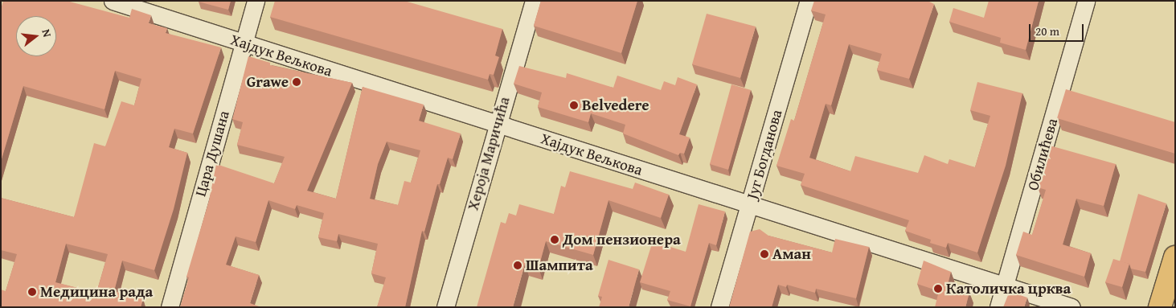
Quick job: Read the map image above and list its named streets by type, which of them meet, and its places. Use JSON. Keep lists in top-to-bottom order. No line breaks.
{"streets":{"street":["Хајдук Вељкова","Цара Душана","Хероја Маричића","Југ Богданова","Обилићева"]},"crossings":[["Хајдук Вељкова","Цара Душана"],["Хајдук Вељкова","Хероја Маричића"],["Хајдук Вељкова","Југ Богданова"],["Хајдук Вељкова","Обилићева"]],"places":["Grawe","Belvedere","Дом пензионера","Аман","Шампита","Католичка црква","Медицина рада"],"scale_bar":"20 m","north":"right"}
